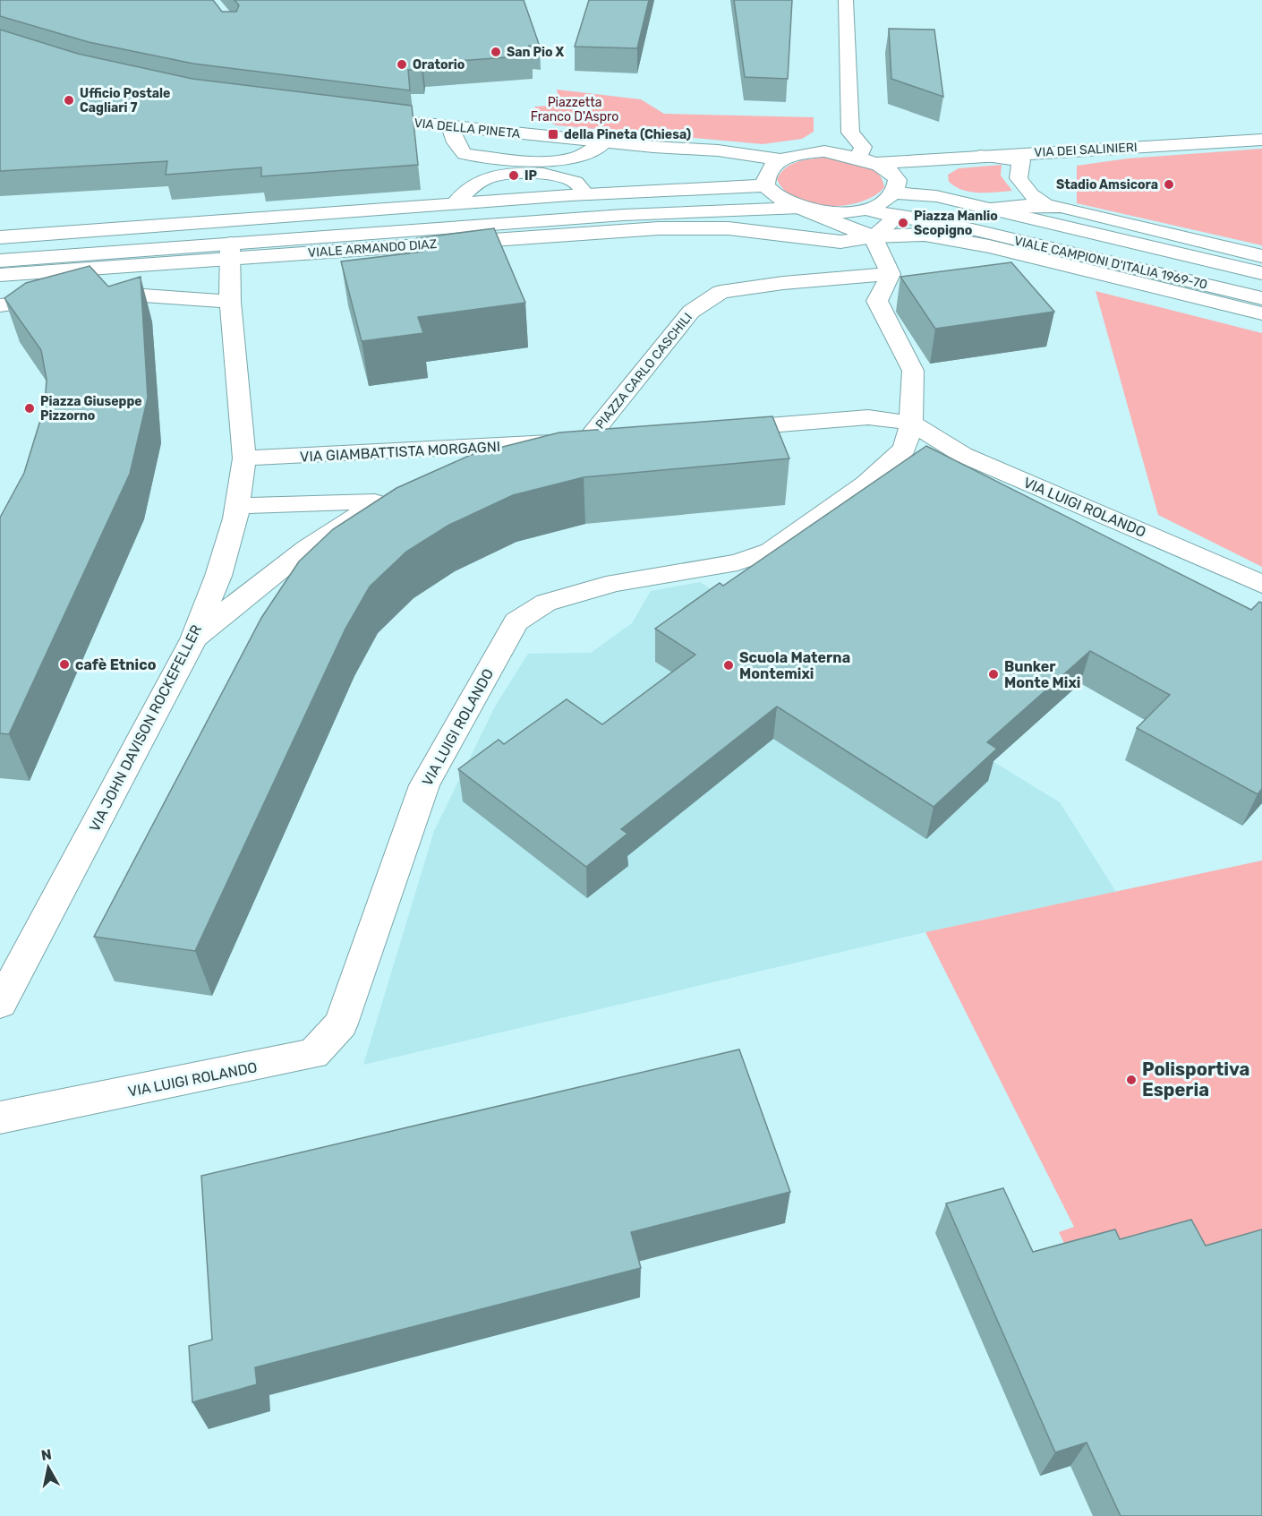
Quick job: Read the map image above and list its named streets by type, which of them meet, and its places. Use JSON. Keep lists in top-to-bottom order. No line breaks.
{"streets":{"street":["VIA DELLA PINETA","VIA DEI SALINIERI","VIALE ARMANDO DIAZ","VIALE CAMPIONI D'ITALIA 1969-70","PIAZZA CARLO CASCHILI","VIA GIAMBATTISTA MORGAGNI","VIA LUIGI ROLANDO","VIA JOHN DAVISON ROCKEFELLER"]},"crossings":[["VIALE ARMANDO DIAZ","VIA JOHN DAVISON ROCKEFELLER"],["PIAZZA CARLO CASCHILI","VIA GIAMBATTISTA MORGAGNI"],["PIAZZA CARLO CASCHILI","VIA LUIGI ROLANDO"],["VIA GIAMBATTISTA MORGAGNI","VIA JOHN DAVISON ROCKEFELLER"]],"parks":["Piazzetta Franco D'Aspro"],"places":{"other":["San Pio X","Oratorio","Ufficio Postale Cagliari 7","IP","Stadio Amsicora","Piazza Manlio Scopigno","Piazza Giuseppe Pizzorno","cafè Etnico","Scuola Materna Montemixi","Bunker Monte Mixi","Polisportiva Esperia"],"transit":["della Pineta (Chiesa)"]},"north":"top"}
